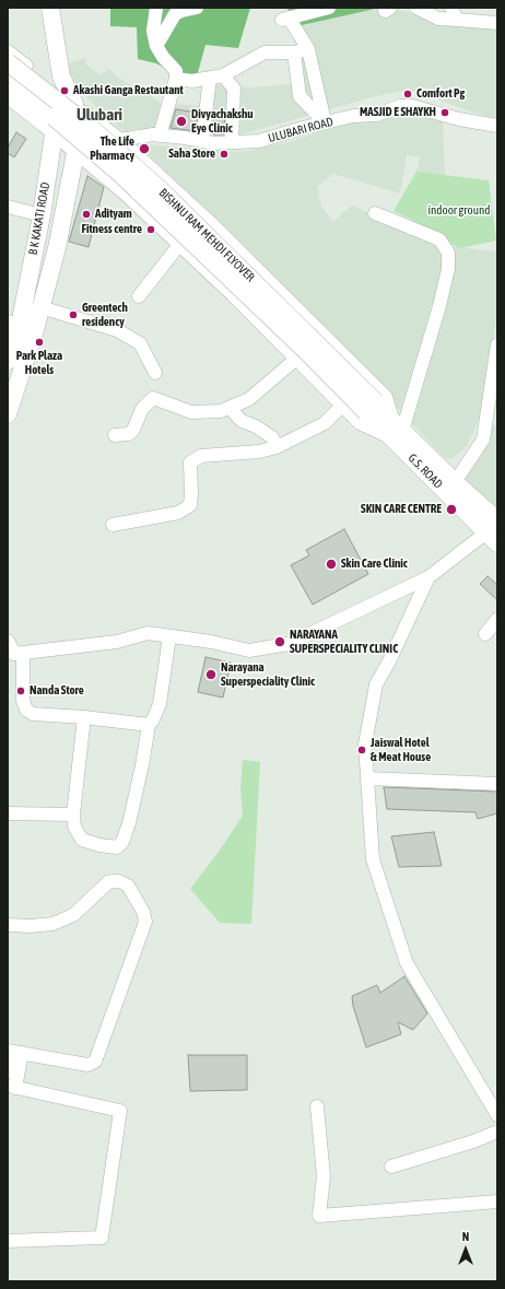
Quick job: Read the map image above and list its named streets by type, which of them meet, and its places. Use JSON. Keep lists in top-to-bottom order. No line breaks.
{"streets":{"main road":["B K KAKATI ROAD","BISHNU RAM MEHDI FLYOVER","G.S. ROAD"],"street":["ULUBARI ROAD"]},"crossings":[["BISHNU RAM MEHDI FLYOVER","G.S. ROAD"]],"districts":["Ulubari"],"parks":["indoor ground"],"places":["Akashi Ganga Restautant","Comfort Pg","MASJID E SHAYKH","Divyachakshu Eye Clinic","The Life Pharmacy","Saha Store","Adityam","Fitness centre","Greentech residency","Park Plaza Hotels","SKIN CARE CENTRE","Skin Care Clinic","NARAYANA SUPERSPECIALITY CLINIC","Narayana Superspeciality Clinic","Nanda Store","Jaiswal Hotel & Meat House"],"north":"top"}
